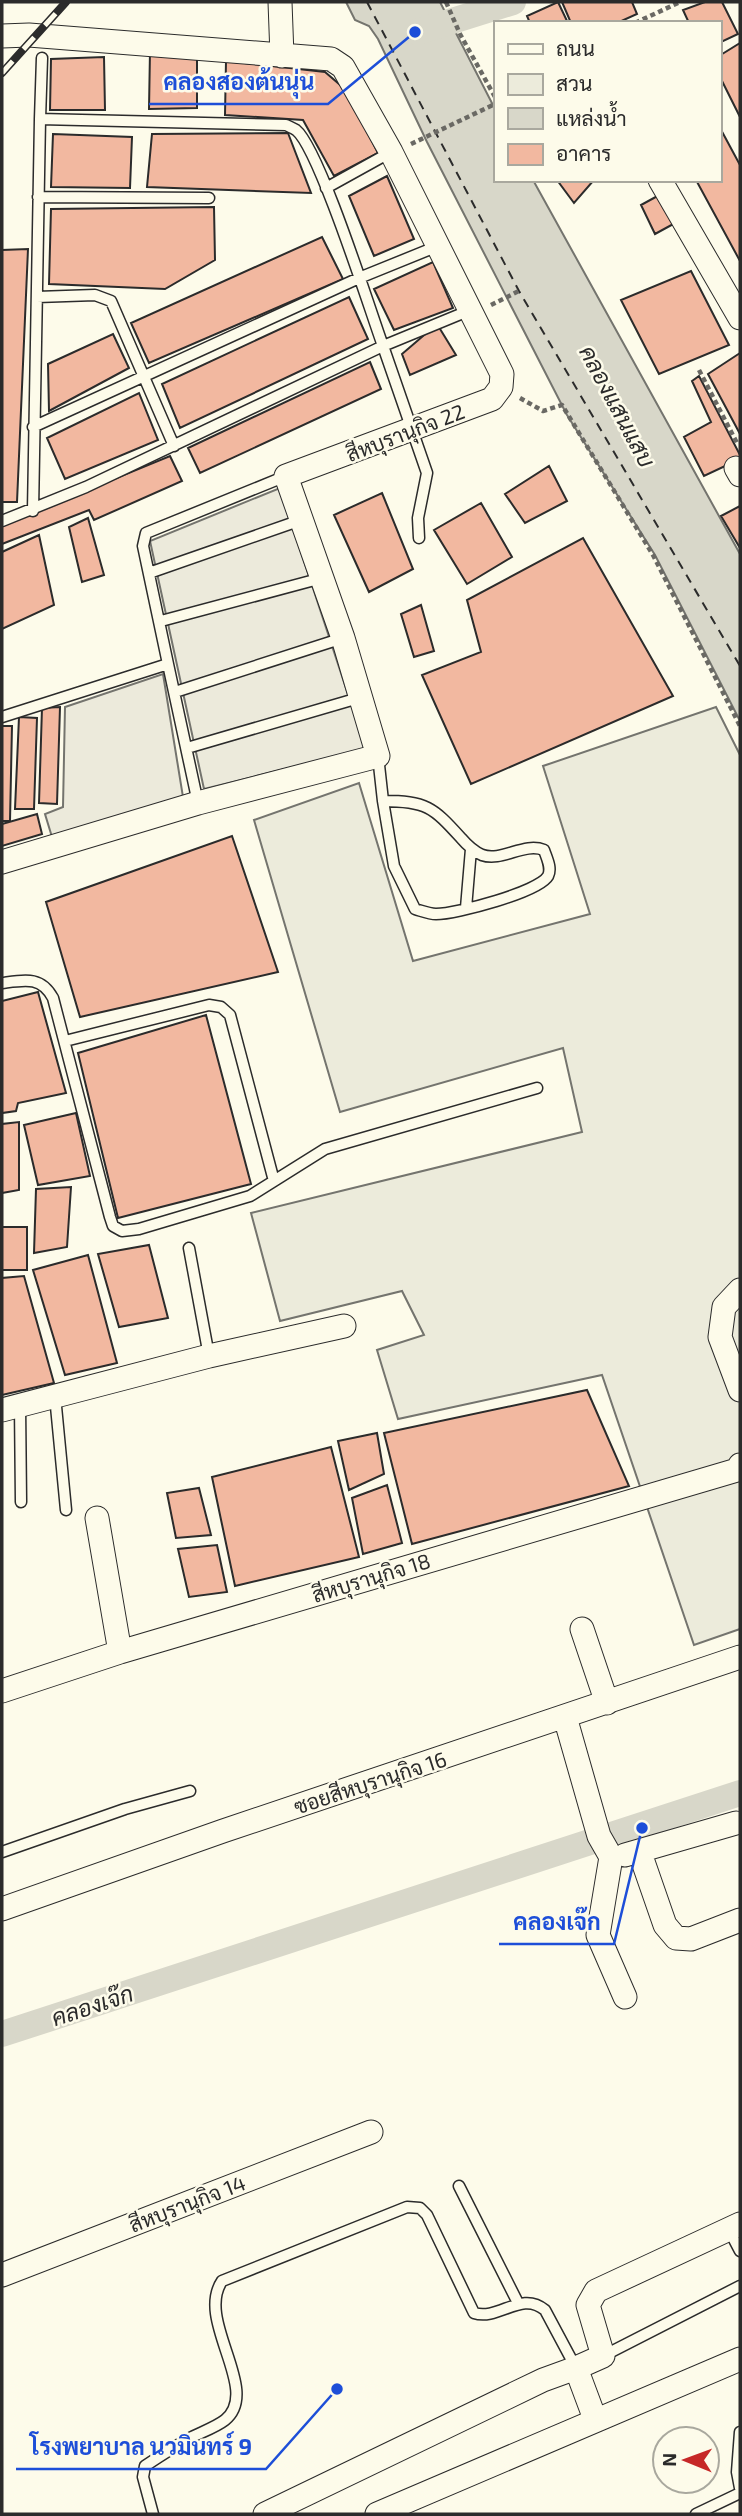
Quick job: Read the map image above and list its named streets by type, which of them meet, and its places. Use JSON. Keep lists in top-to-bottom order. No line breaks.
{"streets":{"street":["สีหบุรานุกิจ 22","สีหบุรานุกิจ 18","ซอยสีหบุรานุกิจ 16","สีหบุรานุกิจ 14"]},"water":["คลองแสนแสบ","คลองเจ๊ก"],"places":["คลองสองต้นนุ่น","คลองเจ๊ก","โรงพยาบาล นวมินทร์ 9"],"legend":["ถนน","สวน","แหล่งน้ำ","อาคาร"],"north":"left"}
